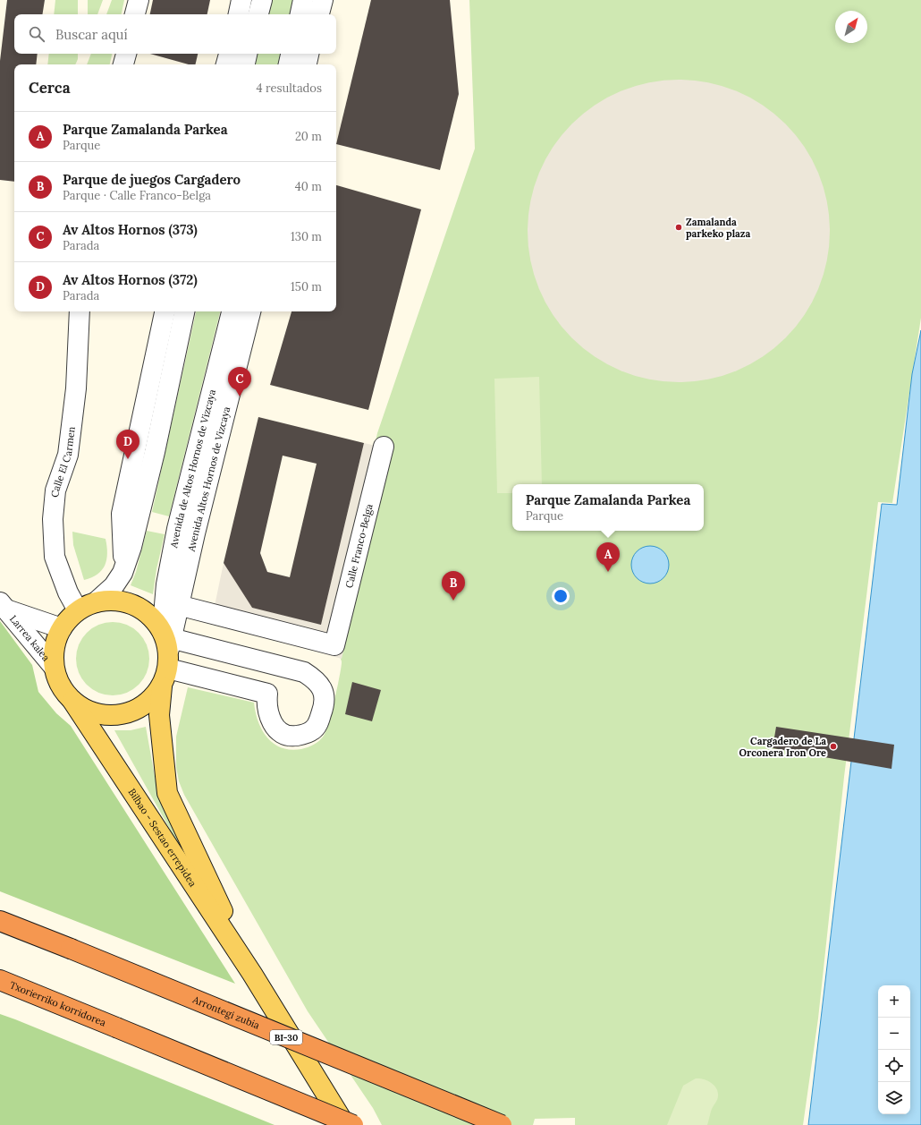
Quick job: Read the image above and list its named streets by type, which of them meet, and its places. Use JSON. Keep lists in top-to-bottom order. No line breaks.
{"streets":{"highway":["Txorierriko korridorea","Arrontegi zubia","BI-30"],"main road":["Bilbao - Sestao errepidea"],"street":["Calle El Carmen","Avenida de Altos Hornos de Vizcaya","Avenida Altos Hornos de Vizcaya","Calle Franco-Belga","Larrea kalea"]},"crossings":[["Calle El Carmen","Avenida de Altos Hornos de Vizcaya"],["Calle El Carmen","Avenida Altos Hornos de Vizcaya"],["Calle El Carmen","Larrea kalea"],["Calle El Carmen","Bilbao - Sestao errepidea"],["Avenida de Altos Hornos de Vizcaya","Avenida Altos Hornos de Vizcaya"],["Avenida de Altos Hornos de Vizcaya","Larrea kalea"],["Avenida de Altos Hornos de Vizcaya","Bilbao - Sestao errepidea"],["Avenida Altos Hornos de Vizcaya","Calle Franco-Belga"],["Avenida Altos Hornos de Vizcaya","Larrea kalea"],["Avenida Altos Hornos de Vizcaya","Bilbao - Sestao errepidea"],["Larrea kalea","Bilbao - Sestao errepidea"]],"places":["Zamalanda parkeko plaza","Cargadero de La Orconera Iron Ore"],"north":"top right","page":{"search":"Buscar aquí","heading":["Cerca","4 resultados"],"list":[{"mark":"A","name":"Parque Zamalanda Parkea","note":"Parque","value":"20 m"},{"mark":"B","name":"Parque de juegos Cargadero","note":"Parque · Calle Franco-Belga","value":"40 m"},{"mark":"C","name":"Av Altos Hornos (373)","note":"Parada","value":"130 m"},{"mark":"D","name":"Av Altos Hornos (372)","note":"Parada","value":"150 m"}],"pins":["C","D","A","B"],"popup":["Parque Zamalanda Parkea","Parque"],"map_buttons":["+","−"]}}
